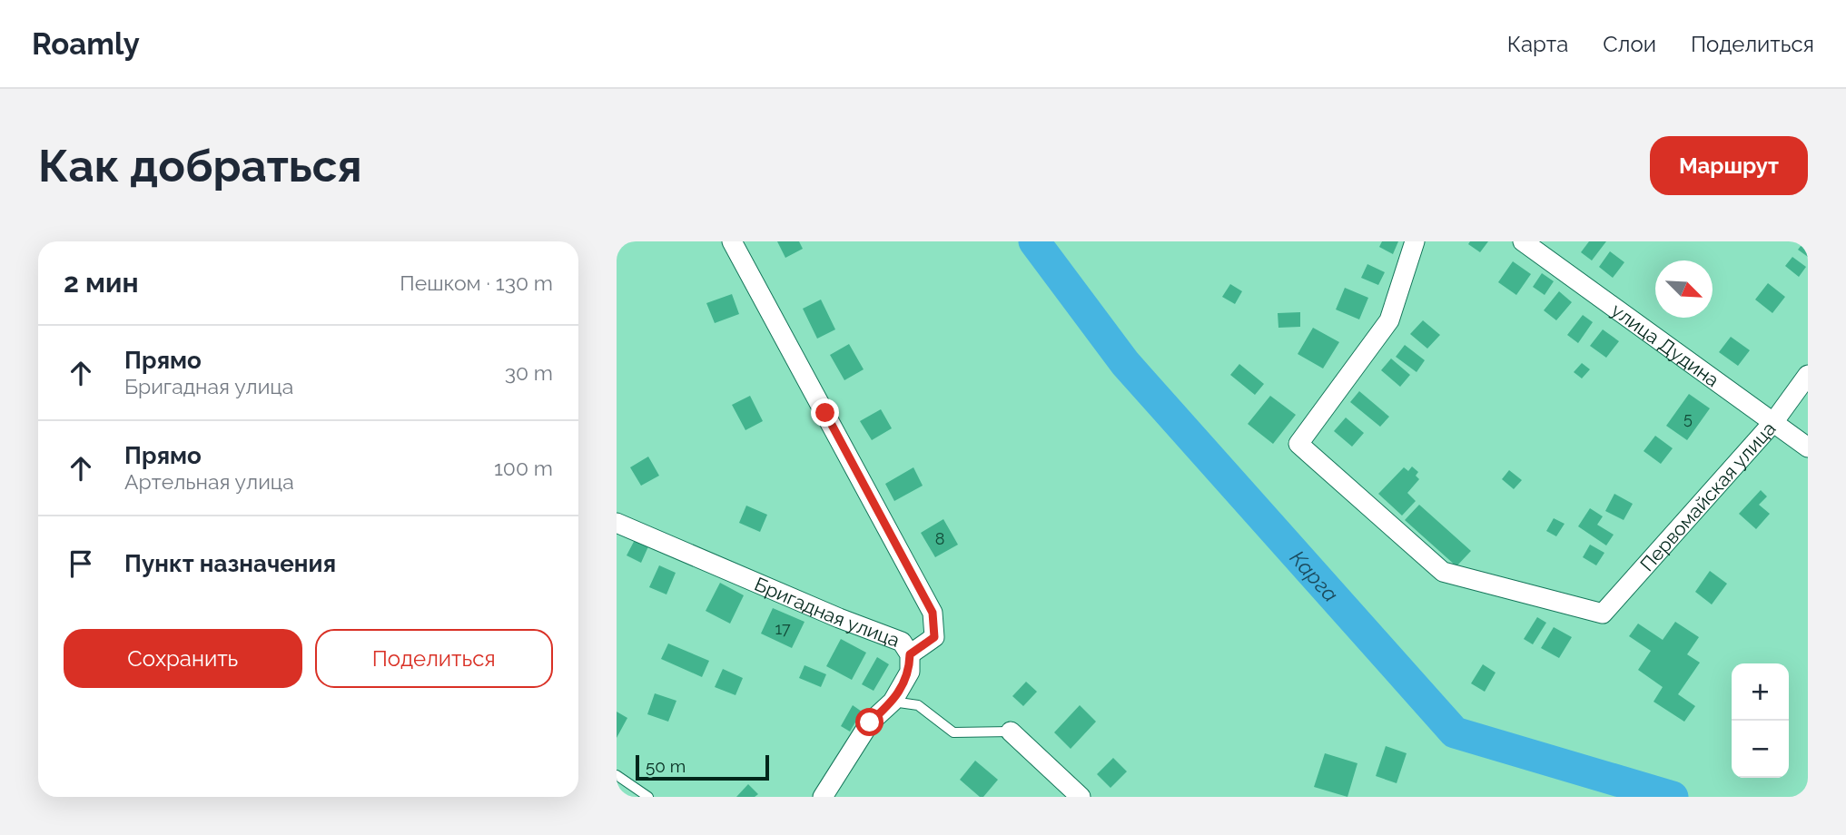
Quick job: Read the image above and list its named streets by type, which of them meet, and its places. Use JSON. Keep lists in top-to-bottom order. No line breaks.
{"streets":{"street":["улица Дудина","Первомайская улица","Бригадная улица"]},"crossings":[["улица Дудина","Первомайская улица"]],"water":["Карга"],"house_numbers":["5","8","17"],"scale_bar":"50 m","north":"bottom right","page":{"header":"Roamly","nav":["Карта","Слои","Поделиться"],"buttons":["Маршрут",["Сохранить","Поделиться"]],"title":"Как добраться","heading":["2 мин","Пешком · 130 m"],"list":[["Прямо","Бригадная улица","30 m"],["Прямо","Артельная улица","100 m"],"Пункт назначения"],"map_buttons":["+","−"],"scale":"50 m"}}
